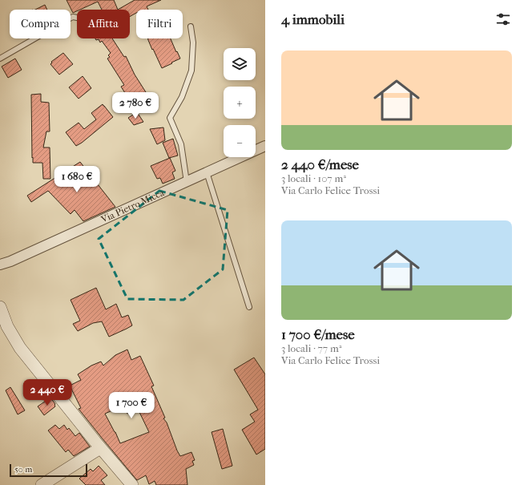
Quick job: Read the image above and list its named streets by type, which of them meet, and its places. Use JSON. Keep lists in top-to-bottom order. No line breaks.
{"streets":{"street":["Via Pietro Micca"]},"scale_bar":"50 m","page":{"heading":"4 immobili","chip":["Compra","Affitta","Filtri"],"list":[{"name":"2 440 €/mese","note":"3 locali · 107 m² · Via Carlo Felice Trossi"},{"name":"1 700 €/mese","note":"3 locali · 77 m² · Via Carlo Felice Trossi"}],"map_buttons":["+","−"],"price":["2 780 €","1 680 €","2 440 €","1 700 €"],"scale":"50 m"}}
